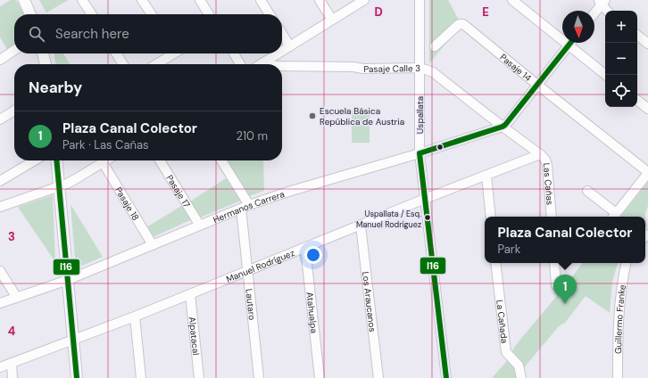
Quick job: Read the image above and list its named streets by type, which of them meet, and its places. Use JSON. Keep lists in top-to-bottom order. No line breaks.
{"streets":{"street":["Pasaje 14","Pasaje Calle 3","Uspallata","Las Cañas","Pasaje 17","Pasaje 18","Hermanos Carrera","Manuel Rodríguez","Los Araucanos","Lautaro","Atahualpa","Guillermo Franke","La Cañada","Alpatacal"]},"crossings":[["Pasaje Calle 3","Uspallata"],["Pasaje Calle 3","Las Cañas"],["Pasaje Calle 3","Hermanos Carrera"],["Uspallata","Hermanos Carrera"],["Uspallata","Manuel Rodríguez"],["Las Cañas","Hermanos Carrera"],["Las Cañas","Manuel Rodríguez"],["Pasaje 17","Hermanos Carrera"],["Pasaje 18","Hermanos Carrera"],["Hermanos Carrera","Lautaro"],["Manuel Rodríguez","Los Araucanos"],["Manuel Rodríguez","Lautaro"],["Manuel Rodríguez","Atahualpa"],["Manuel Rodríguez","Alpatacal"]],"places":["Escuela Básica República de Austria","Uspallata / Esq. Manuel Rodríguez"],"lines":["transit line I16"],"north":"bottom","page":{"map_buttons":["+","−"],"search":"Search here","heading":"Nearby","list":[{"mark":"1","name":"Plaza Canal Colector","note":"Park · Las Cañas","value":"210 m"}],"popup":["Plaza Canal Colector","Park"],"pins":"1"},"grid":{"columns":["D","E"],"rows":["3","4"]}}
